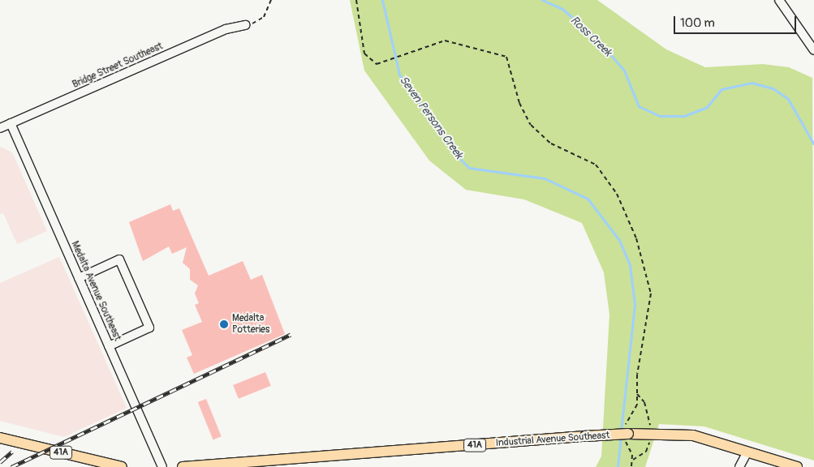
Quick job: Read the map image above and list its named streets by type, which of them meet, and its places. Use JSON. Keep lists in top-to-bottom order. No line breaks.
{"streets":{"main road":["Industrial Avenue Southeast","41A"],"street":["Bridge Street Southeast","Medalta Avenue Southeast"]},"crossings":[["Bridge Street Southeast","Medalta Avenue Southeast"]],"water":["Ross Creek","Seven Persons Creek"],"places":["Medalta Potteries"],"scale_bar":"100 m"}
